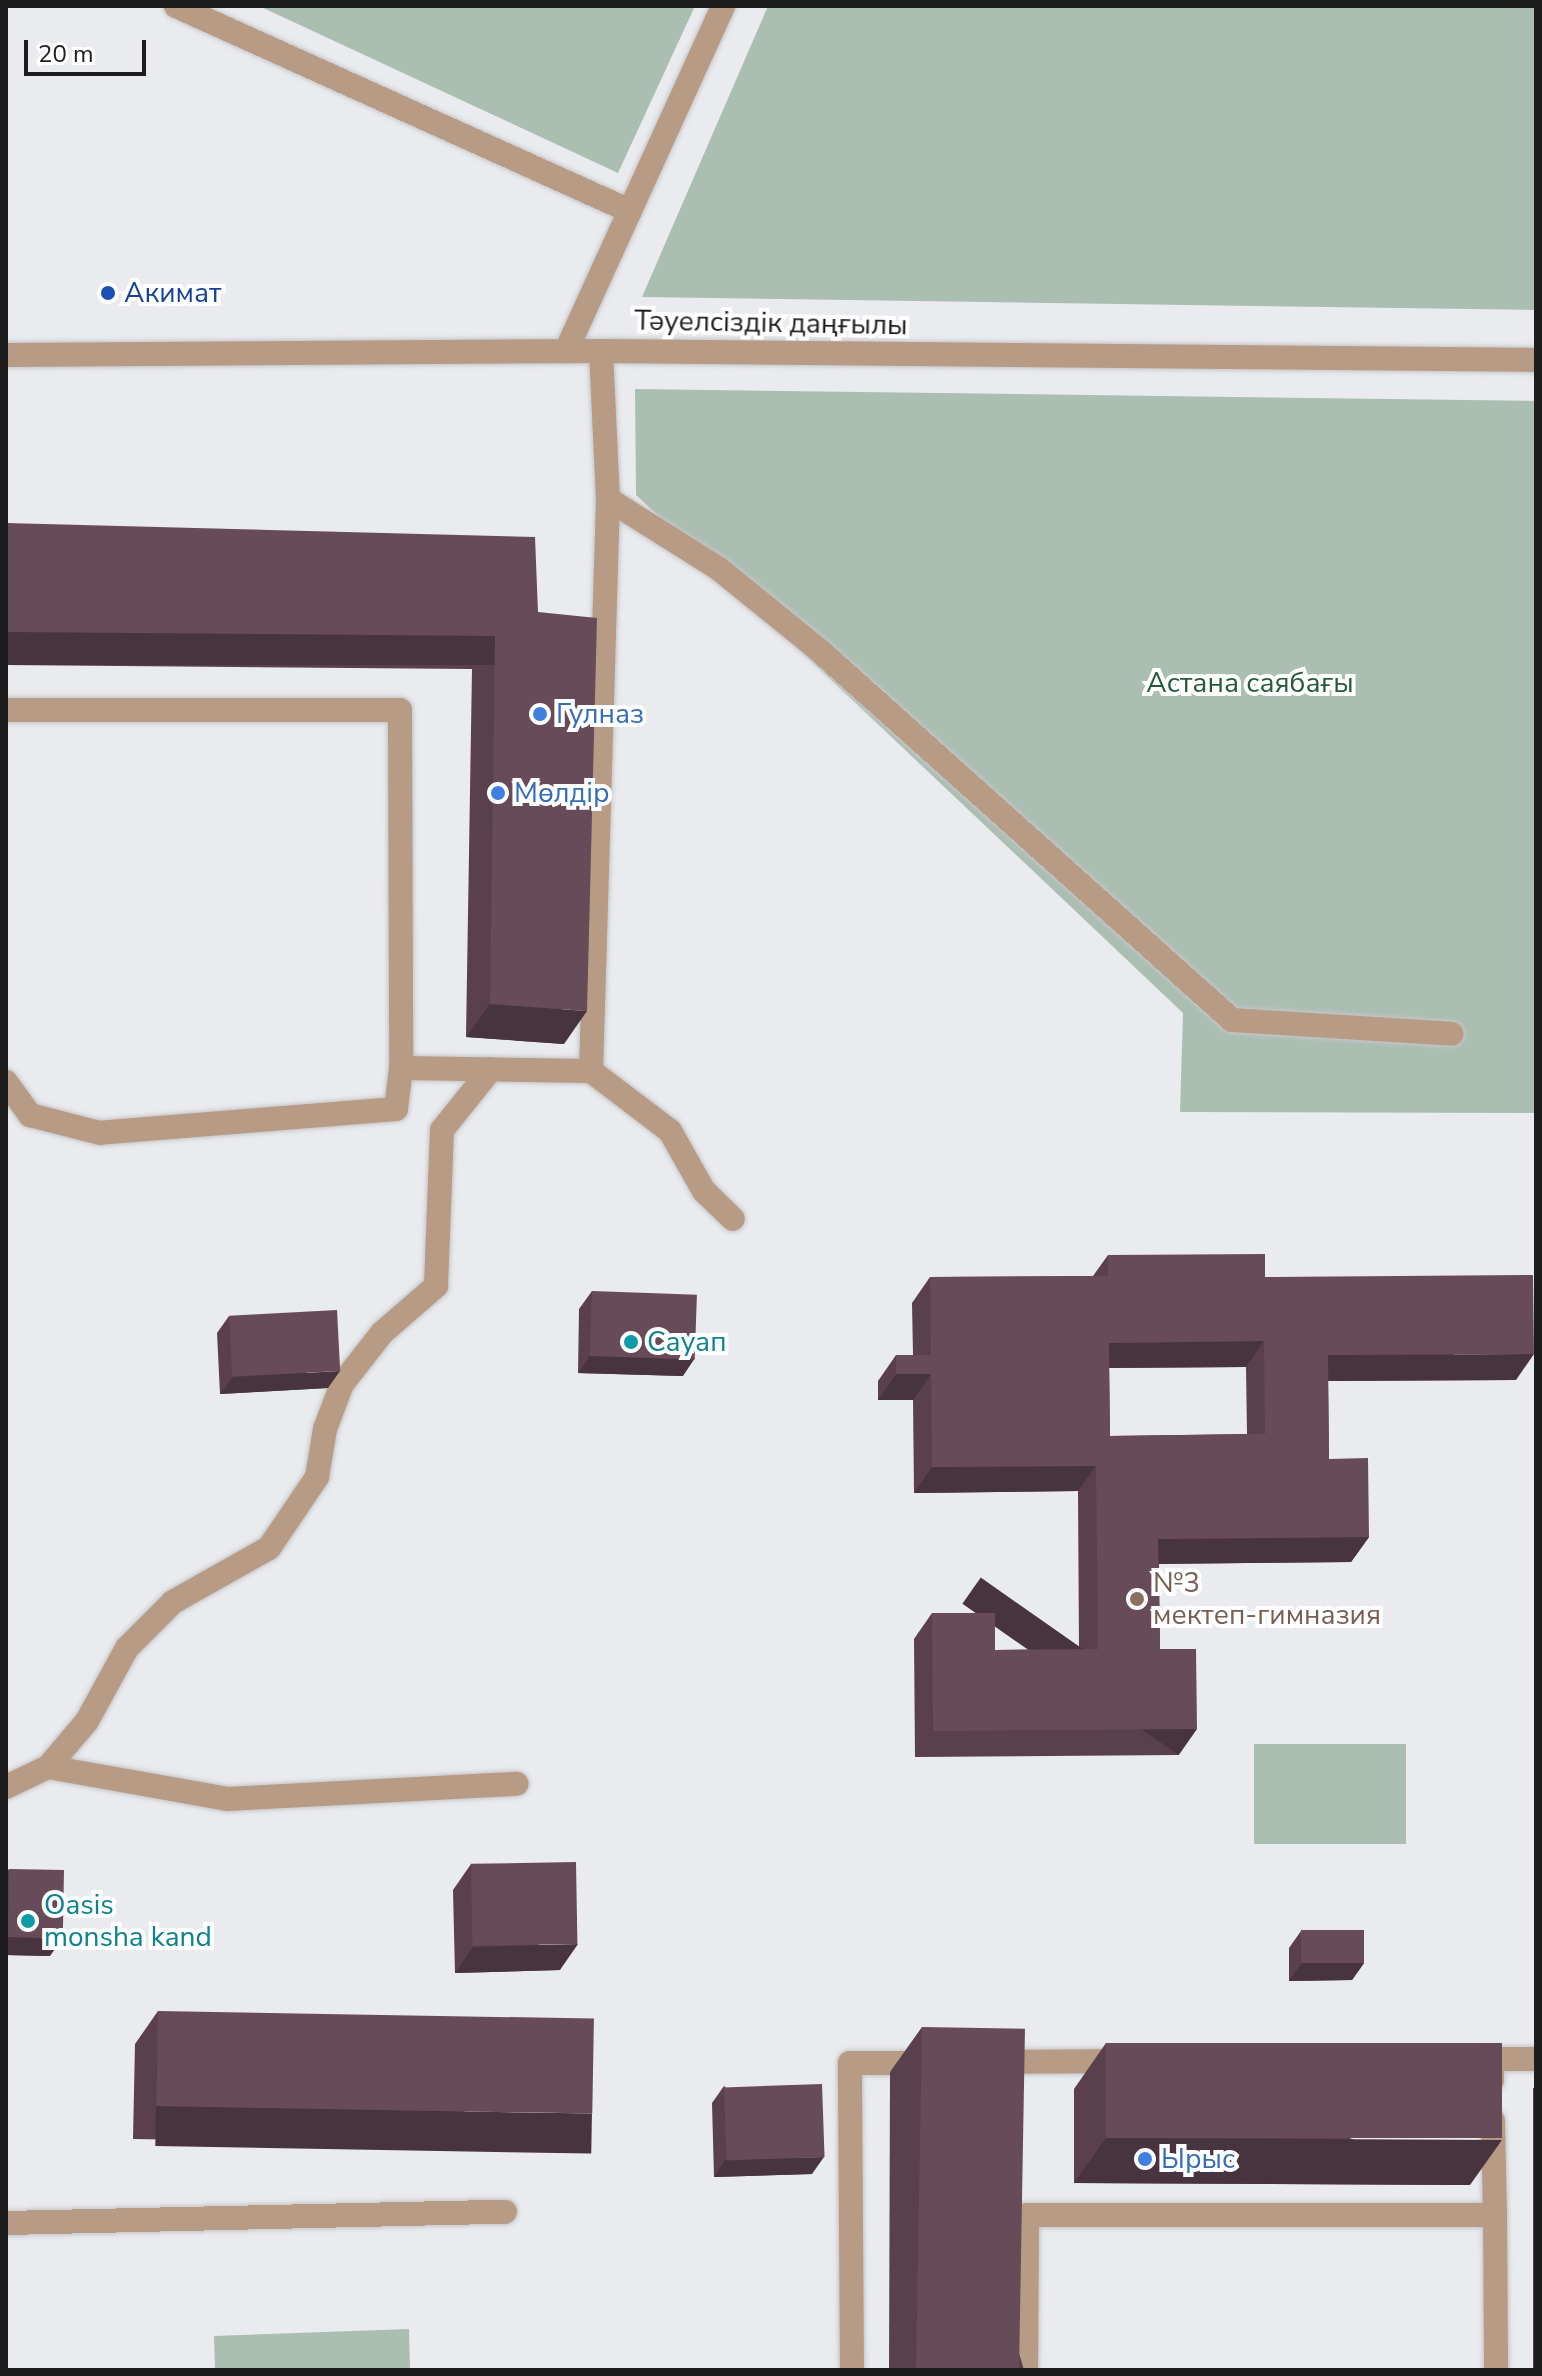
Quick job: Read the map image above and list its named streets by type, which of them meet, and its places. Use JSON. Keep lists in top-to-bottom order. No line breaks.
{"streets":{"street":["Тәуелсіздік даңғылы"]},"parks":["Астана саябағы"],"places":["Акимат","Гулназ","Мөлдір","Сауап","№3 мектеп-гимназия","Oasis monsha kand","Ырыс"],"scale_bar":"20 m"}
